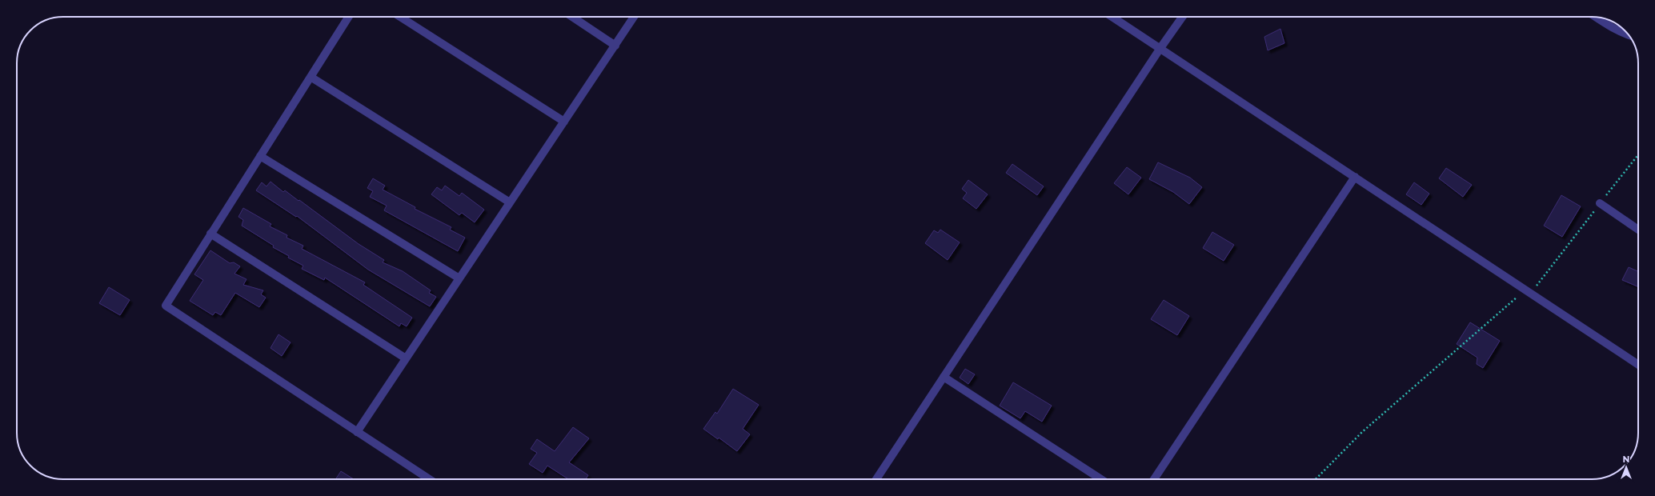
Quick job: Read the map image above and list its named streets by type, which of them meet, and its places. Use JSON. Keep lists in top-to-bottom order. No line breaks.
{"north":"top"}
